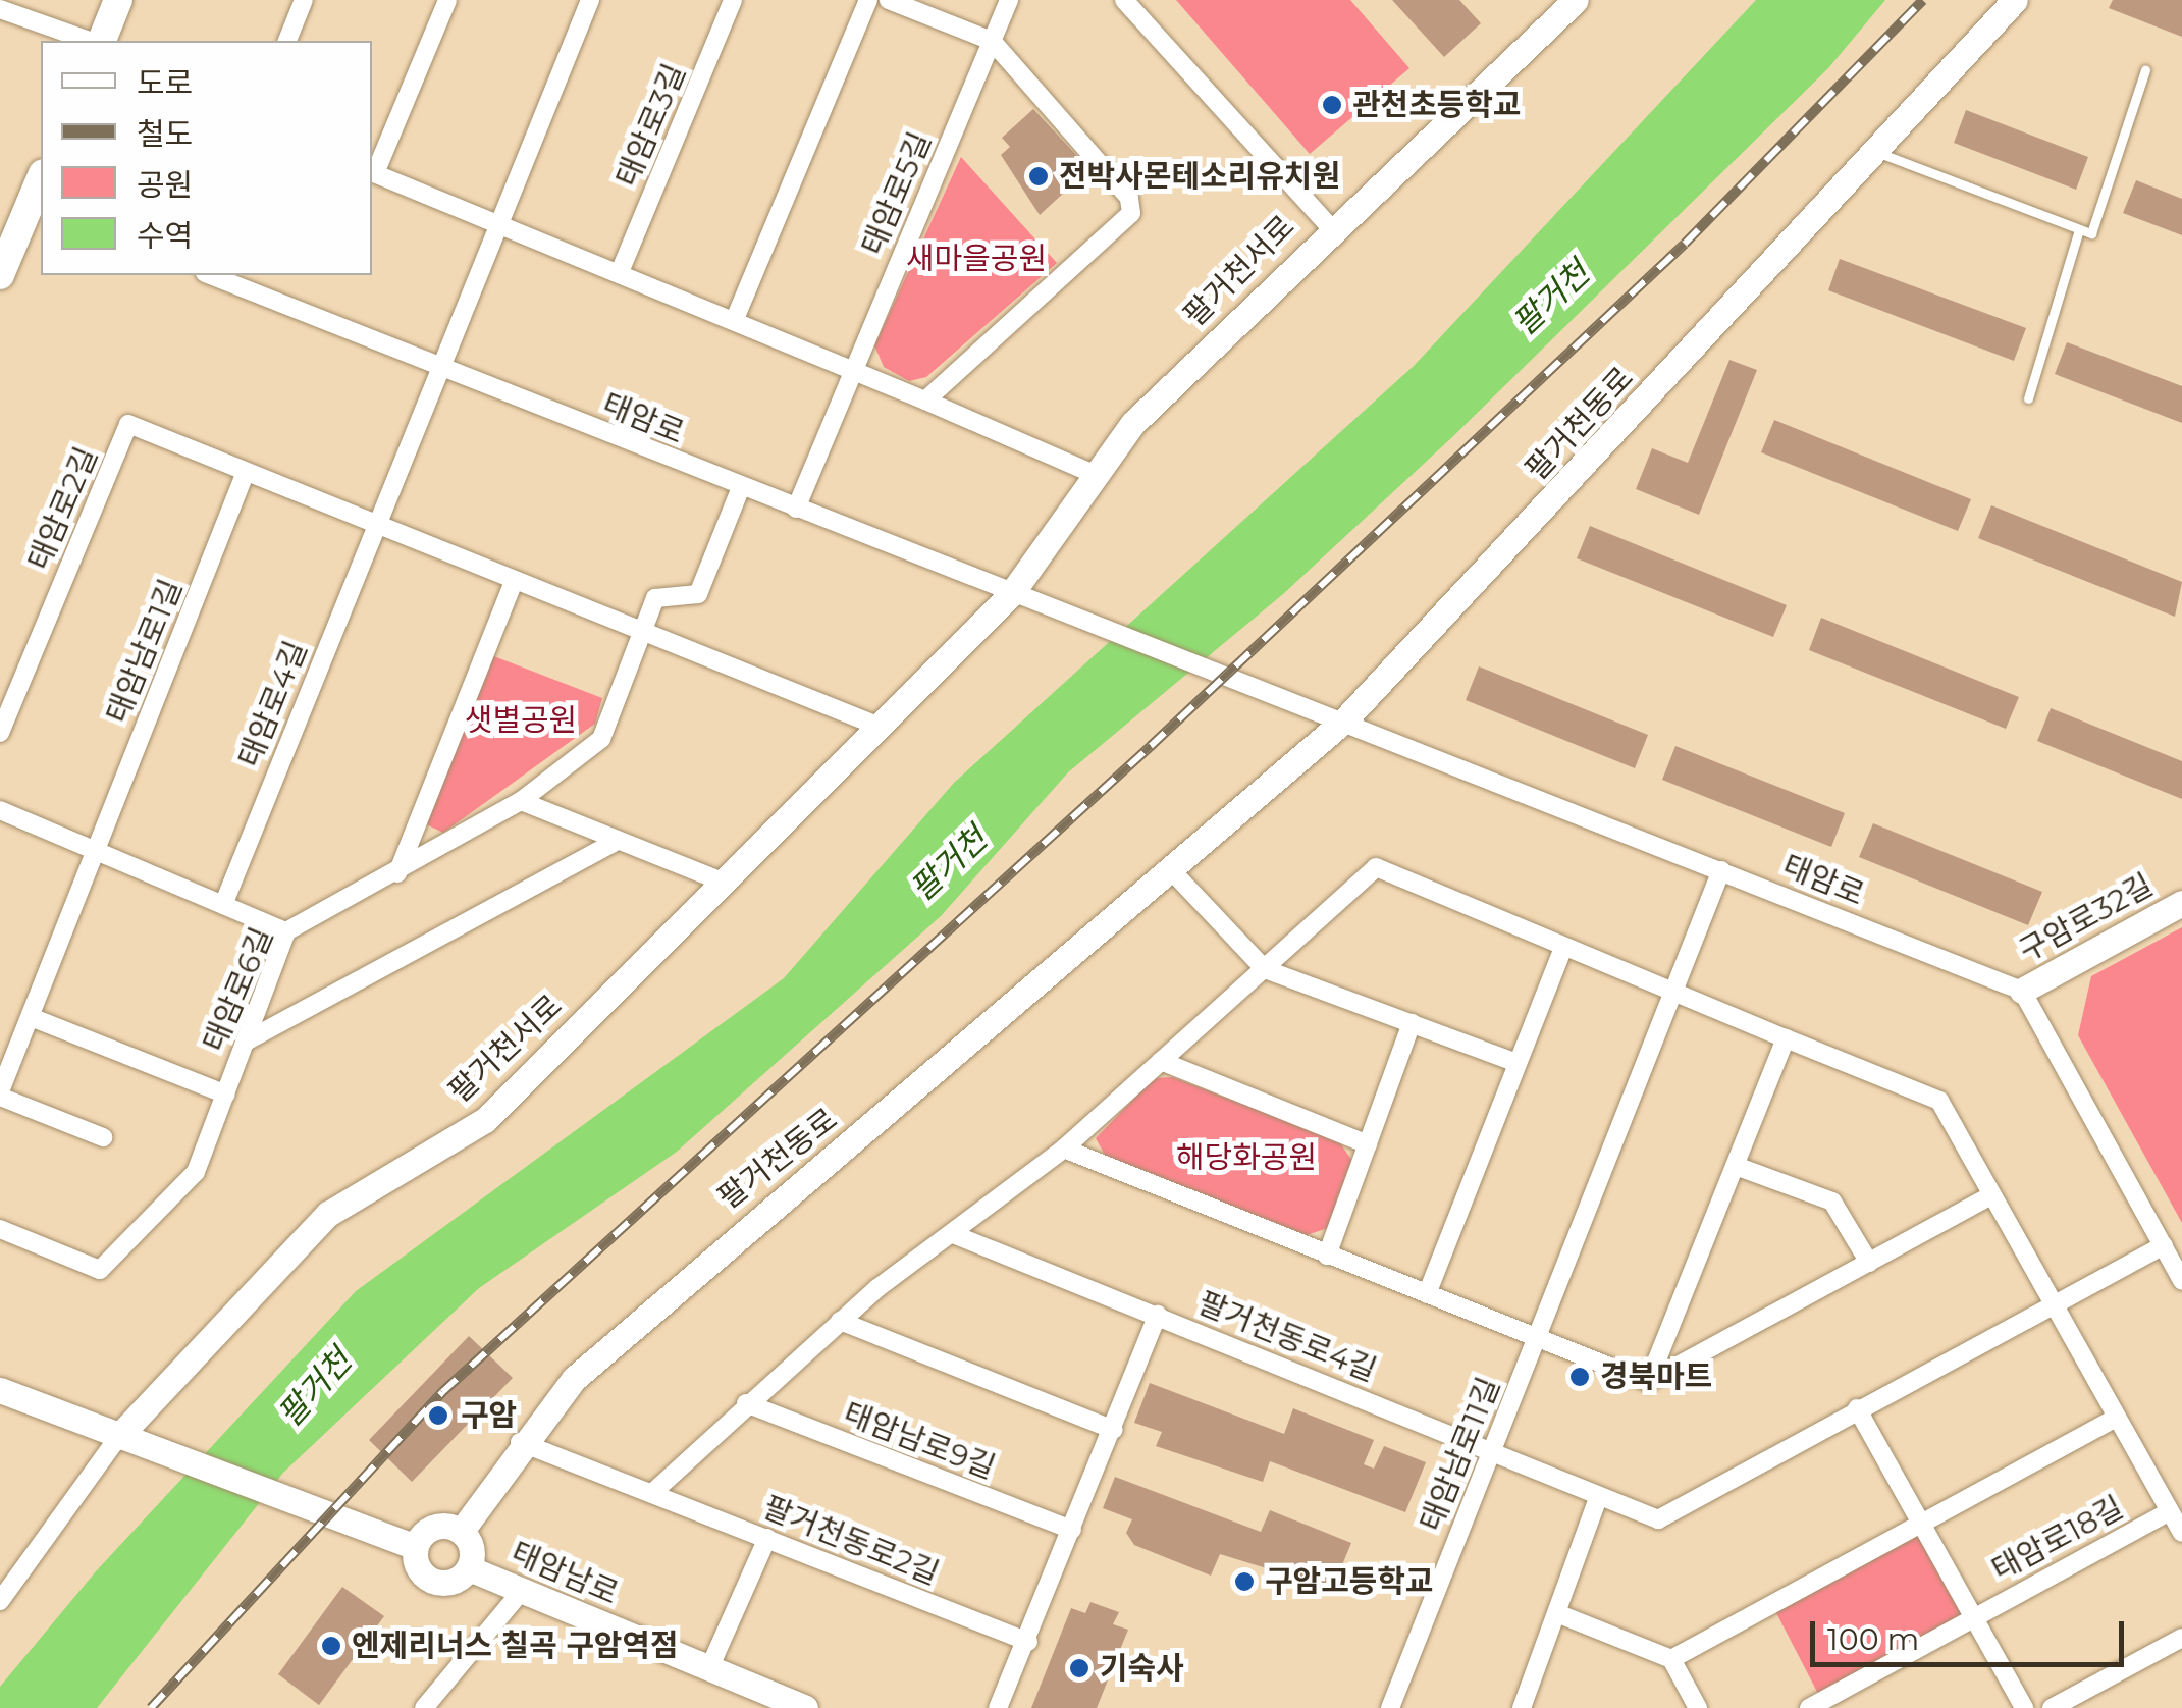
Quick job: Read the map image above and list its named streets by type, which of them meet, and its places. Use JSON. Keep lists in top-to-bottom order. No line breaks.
{"streets":{"main road":["팔거천서로","팔거천동로","구암로32길","태암남로"],"street":["태암로3길","태암로5길","태암로","태암로2길","태암남로1길","태암로4길","태암로6길","팔거천동로4길","태암남로9길","태암남로11길","태암로18길","팔거천동로2길"]},"crossings":[["태암로5길","태암로"],["팔거천서로","태암로"],["태암로","팔거천동로"],["태암로","태암로4길"],["태암로","구암로32길"],["태암로","태암로6길"],["태암로","태암남로11길"],["팔거천동로","팔거천동로2길"],["팔거천동로","태암남로"],["태암로2길","태암남로1길"],["팔거천동로4길","태암남로11길"]],"water":["팔거천"],"parks":["새마을공원","샛별공원","해당화공원"],"places":["관천초등학교","전박사몬테소리유치원","경북마트","구암","구암고등학교","엔제리너스 칠곡 구암역점","기숙사"],"legend":["도로","철도","공원","수역"],"scale_bar":"100 m"}
